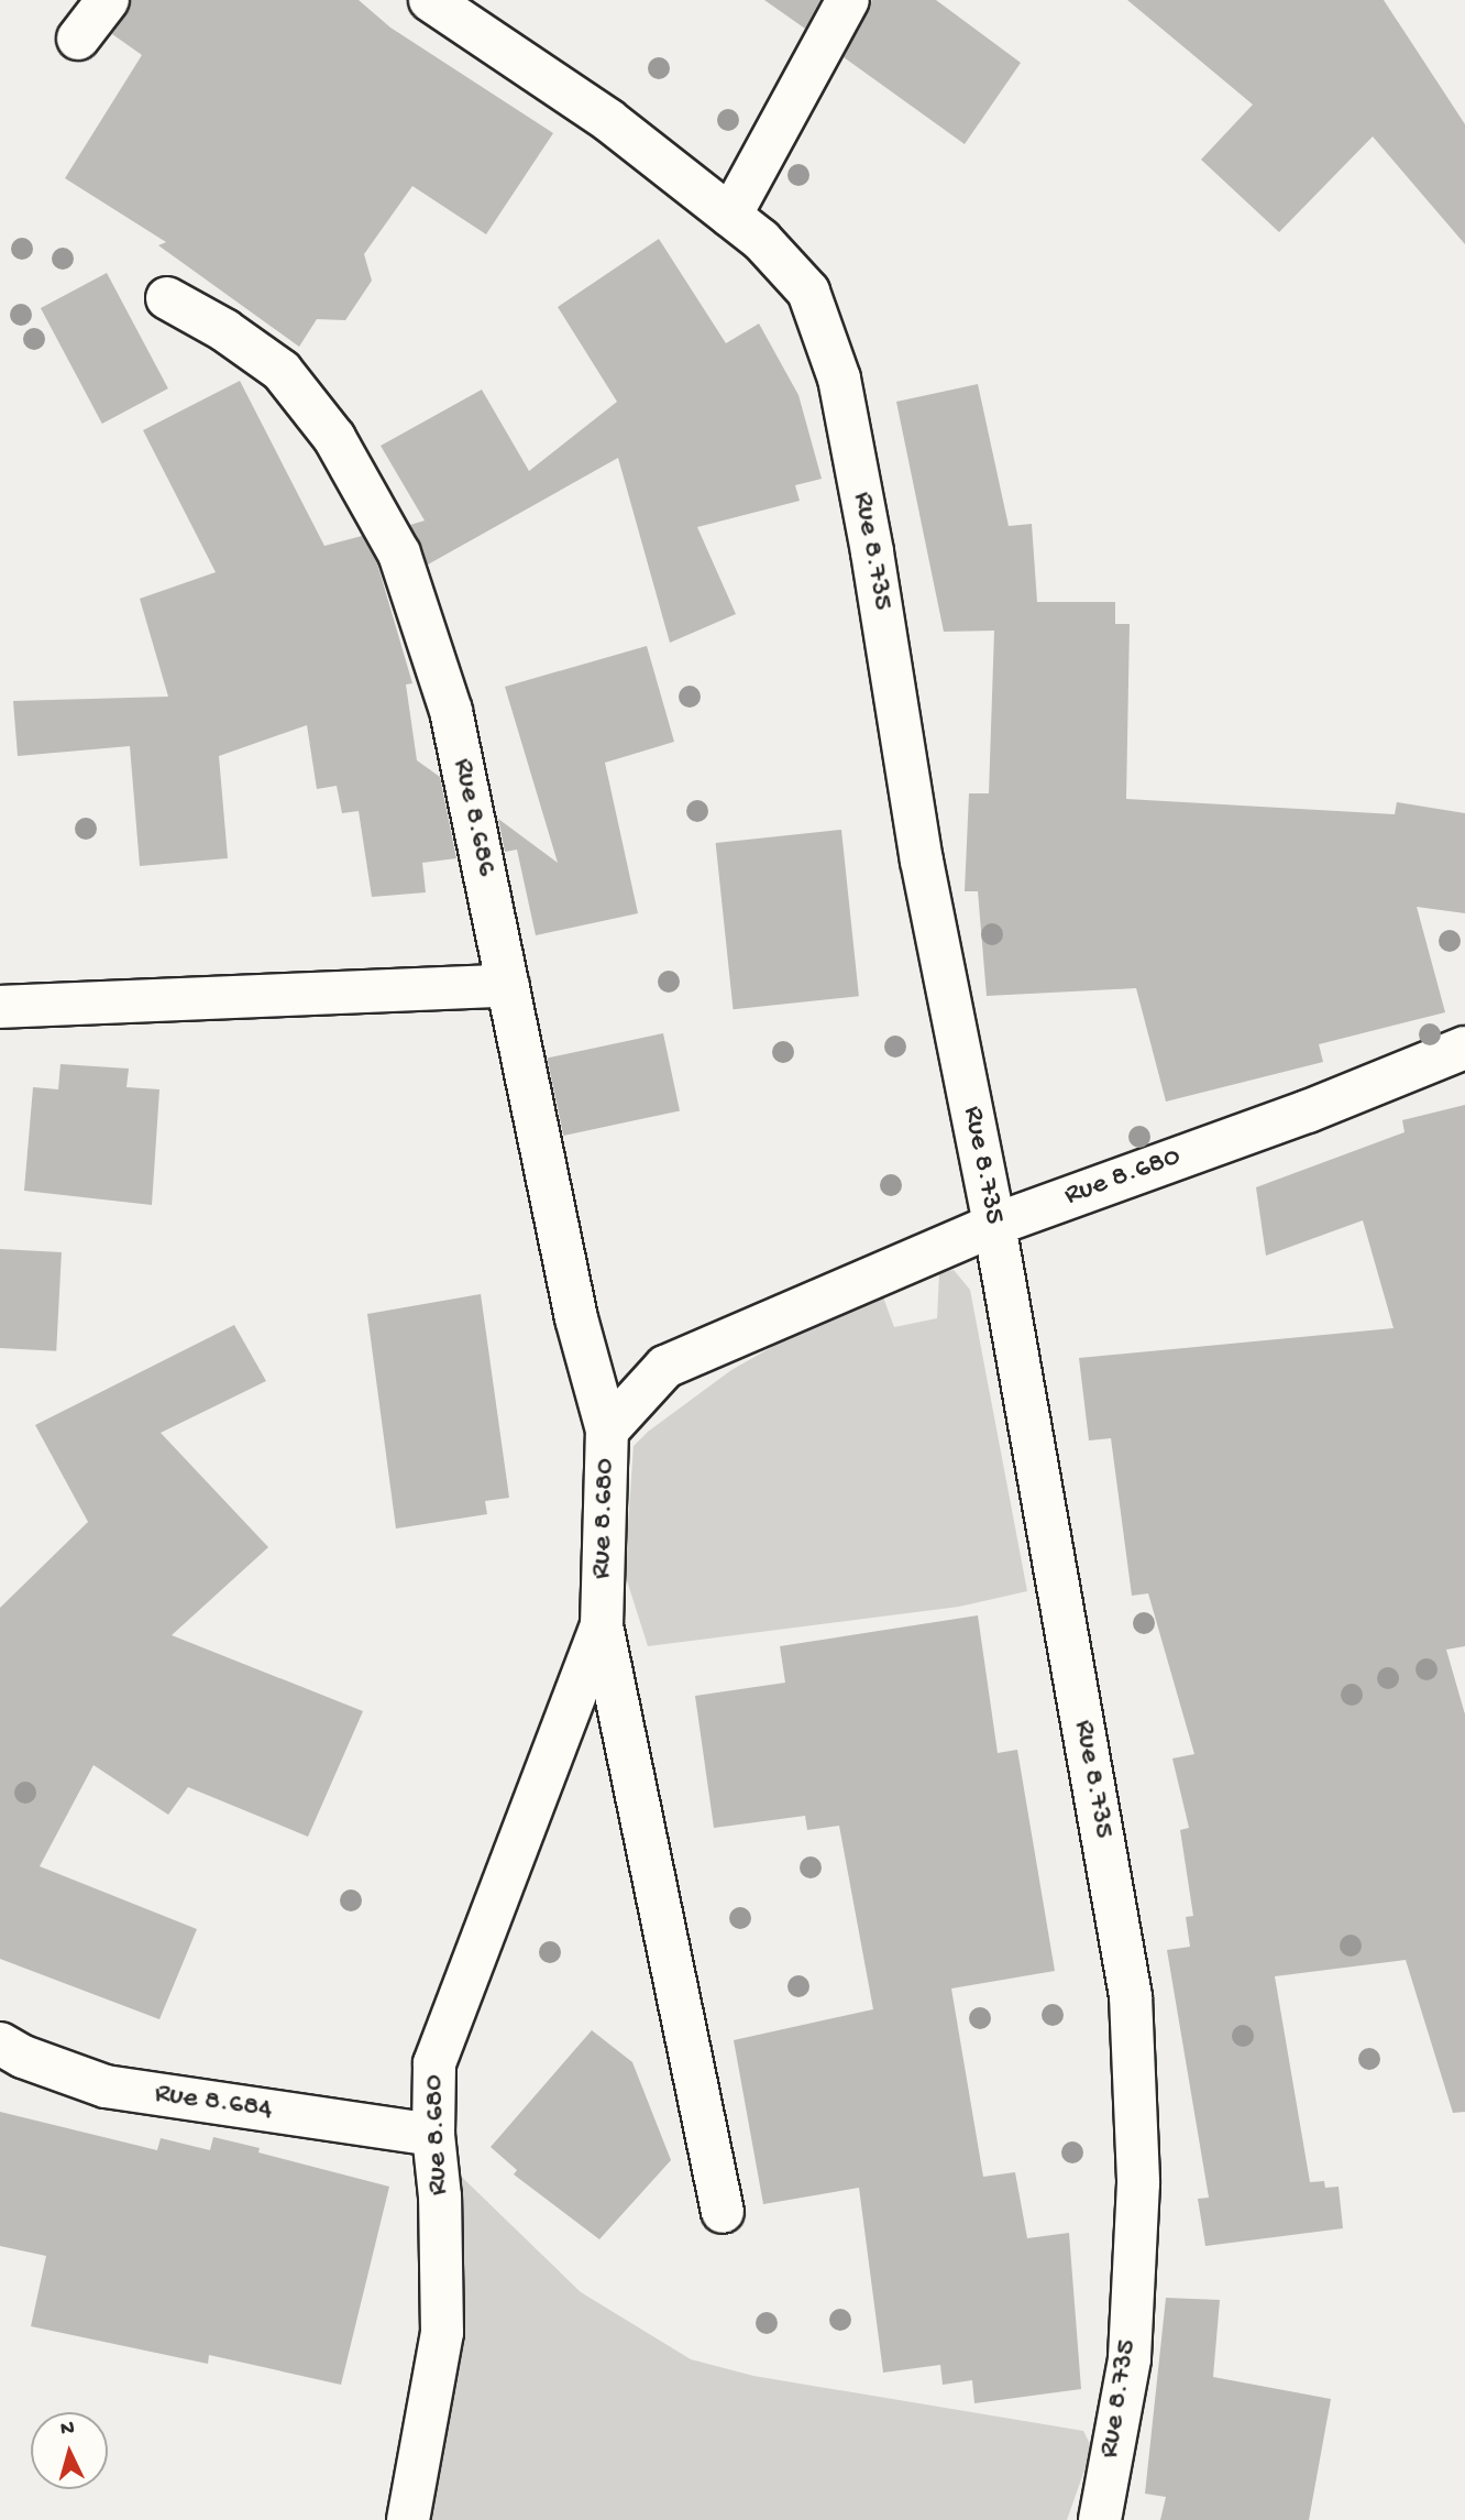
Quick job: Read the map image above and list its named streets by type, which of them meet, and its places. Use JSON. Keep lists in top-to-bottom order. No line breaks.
{"streets":{"street":["Rue 8.735","Rue 8.686","Rue 8.680","Rue 8.684"]},"crossings":[["Rue 8.735","Rue 8.680"],["Rue 8.686","Rue 8.680"],["Rue 8.680","Rue 8.684"]],"north":"top"}
